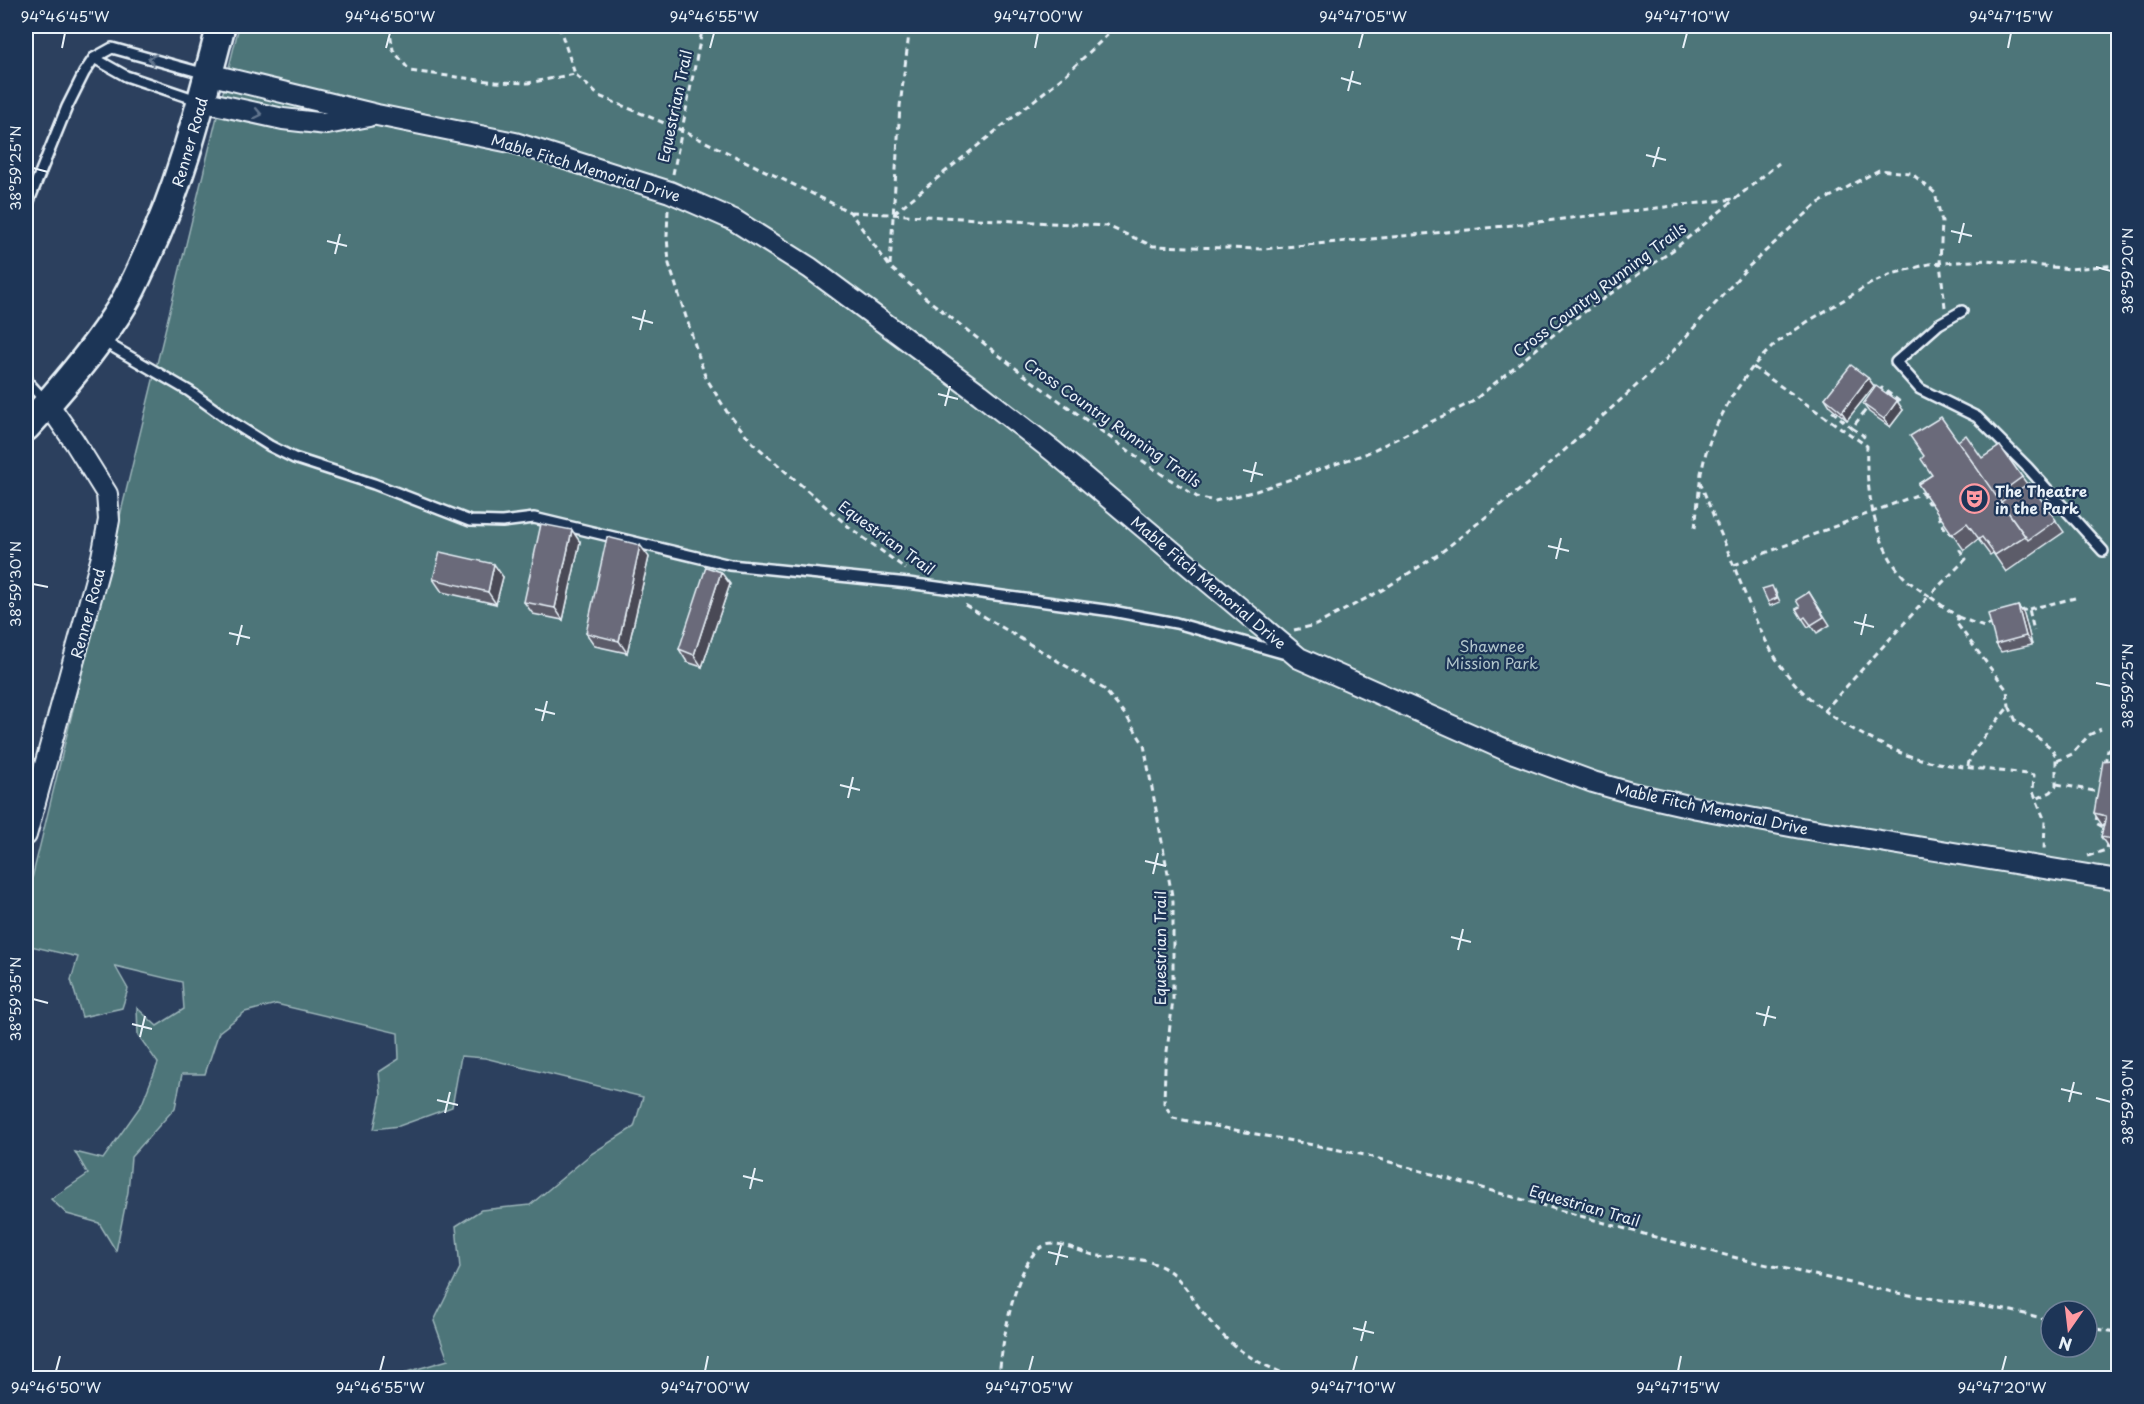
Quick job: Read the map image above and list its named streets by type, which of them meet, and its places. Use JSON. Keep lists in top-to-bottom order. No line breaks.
{"streets":{"main road":["Renner Road"],"street":["Mable Fitch Memorial Drive"],"path":["Equestrian Trail","Cross Country Running Trails"]},"crossings":[["Equestrian Trail","Mable Fitch Memorial Drive"],["Equestrian Trail","Cross Country Running Trails"],["Renner Road","Mable Fitch Memorial Drive"]],"parks":["Shawnee Mission Park"],"places":{"theatre":["The Theatre in the Park"]},"north":"bottom","coordinates":["94°46'45\"W","94°46'50\"W","94°46'55\"W","94°47'00\"W","94°47'05\"W","94°47'10\"W","94°47'15\"W","38°59'25\"N","38°59'20\"N","38°59'30\"N","38°59'35\"N","94°47'20\"W"]}
